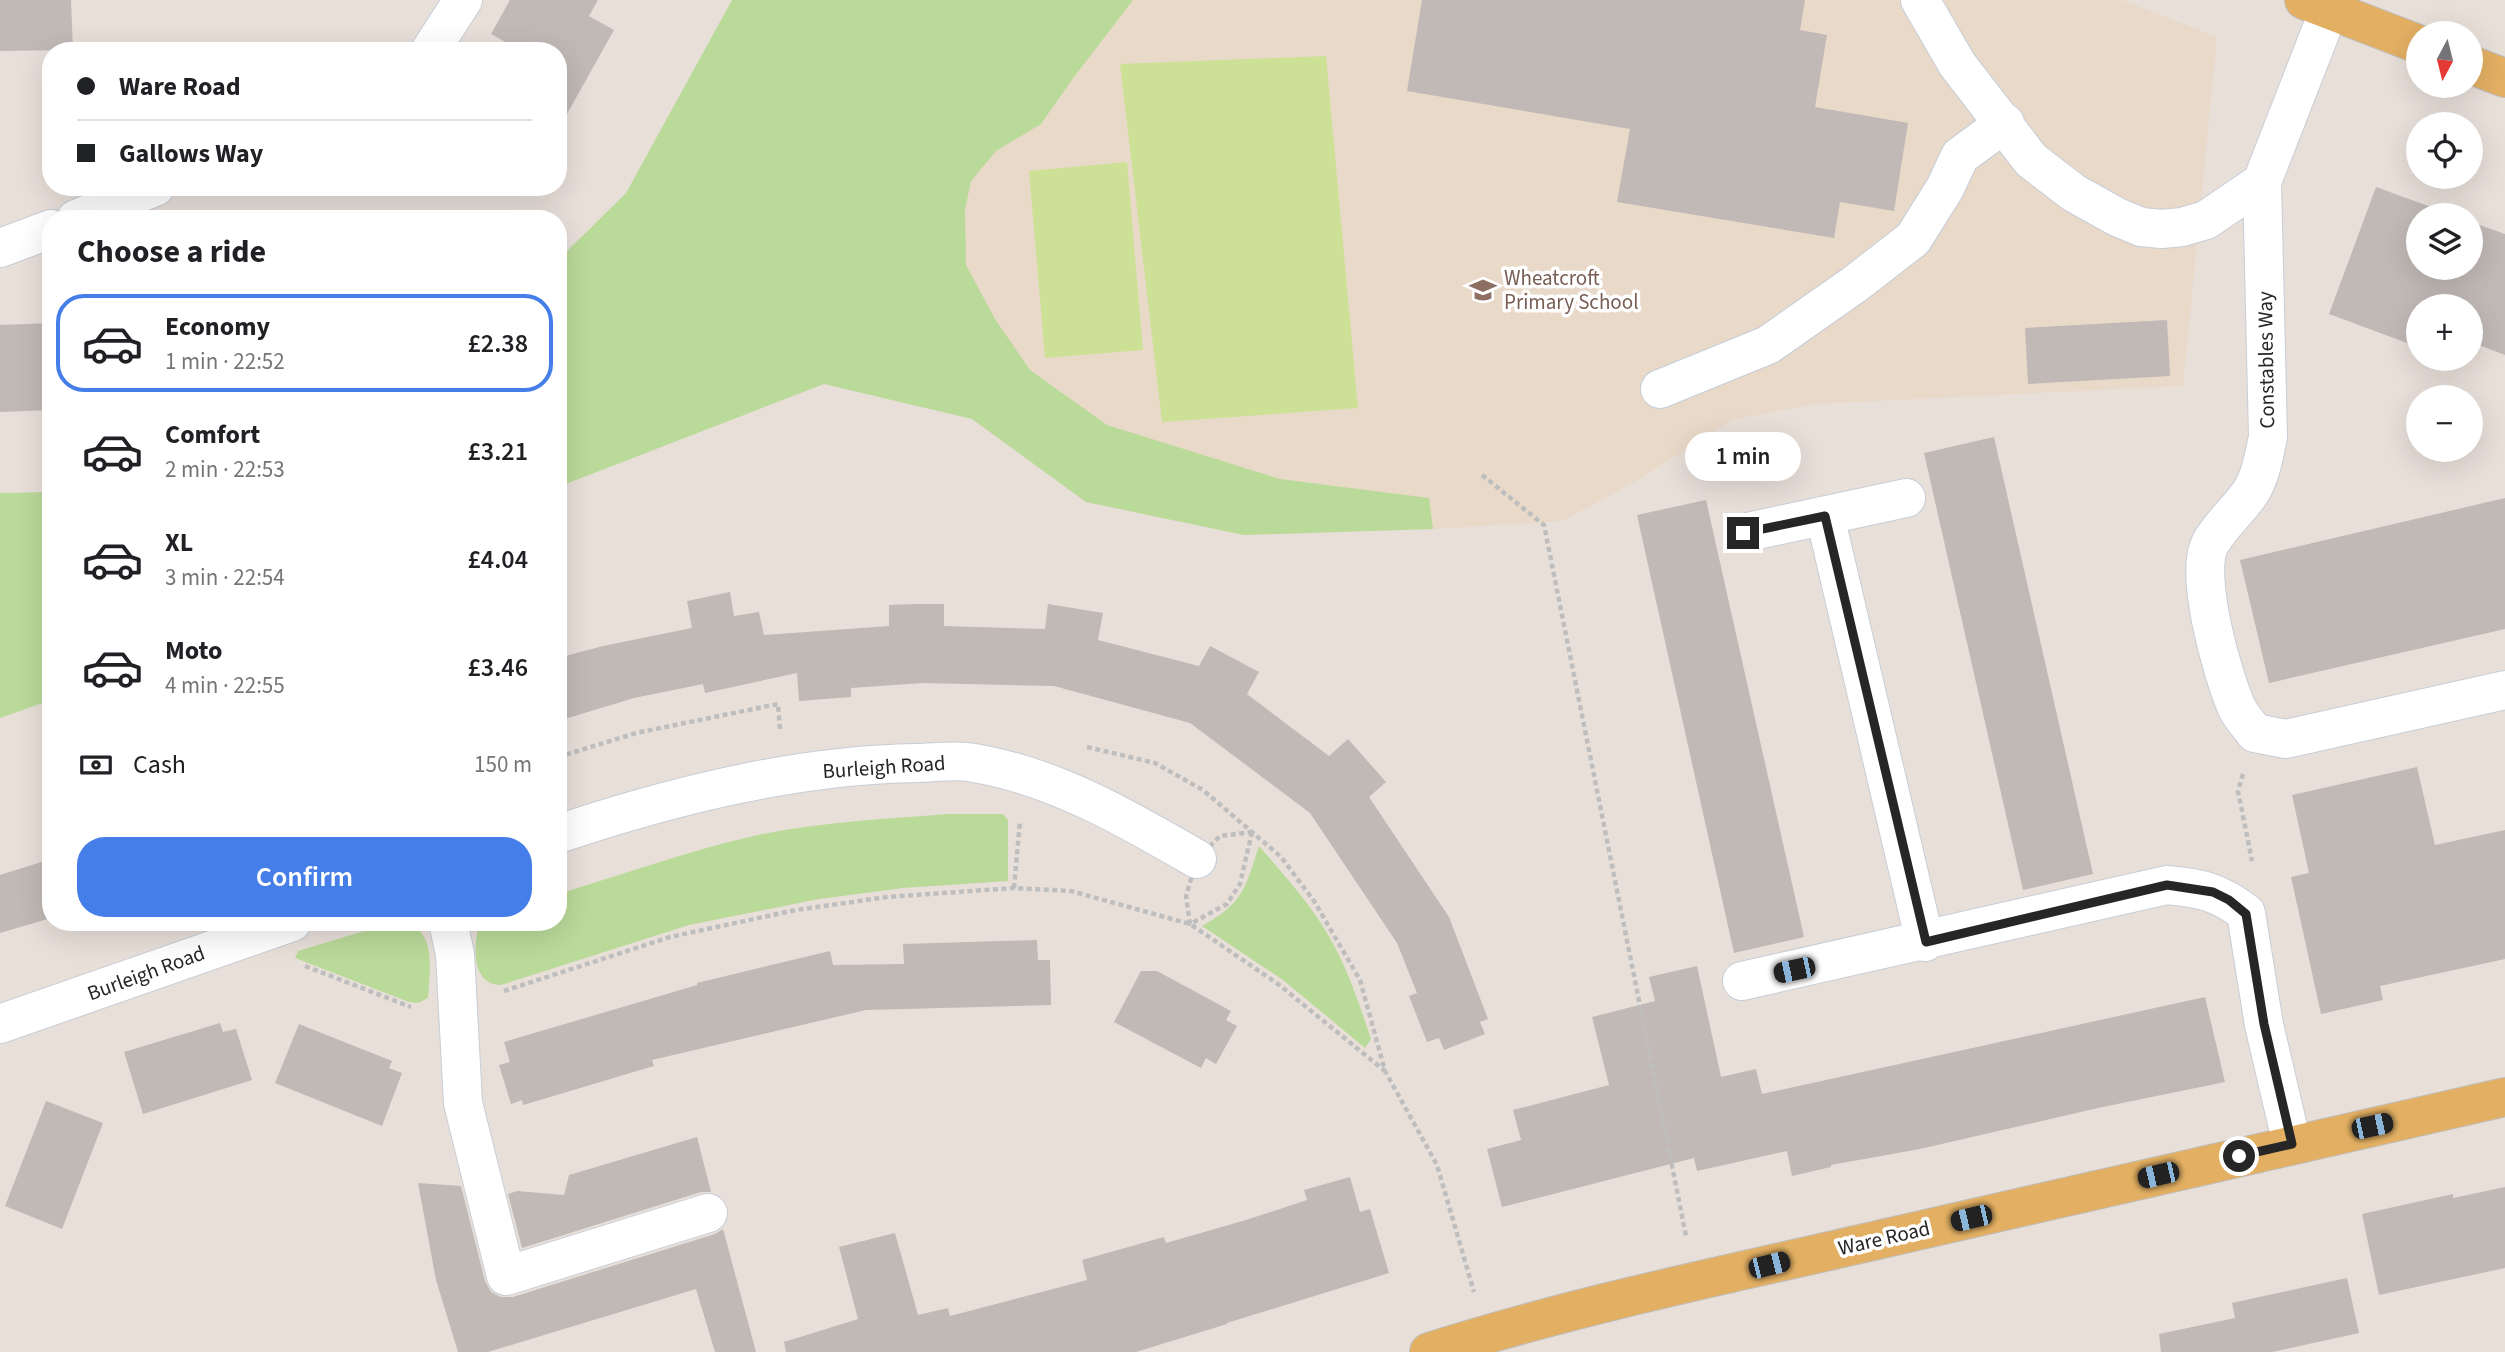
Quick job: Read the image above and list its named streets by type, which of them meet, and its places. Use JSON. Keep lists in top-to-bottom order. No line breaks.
{"streets":{"main road":["Ware Road"],"street":["Constables Way","Burleigh Road"]},"places":{"school or university":["Wheatcroft Primary School"]},"north":"bottom","page":{"map_buttons":["+","−"],"banner":["Ware Road","Gallows Way"],"heading":"Choose a ride","list":[{"name":"Economy","note":"1 min · 22:52","value":"£2.38"},{"name":"Comfort","note":"2 min · 22:53","value":"£3.21"},{"name":"XL","note":"3 min · 22:54","value":"£4.04"},{"name":"Moto","note":"4 min · 22:55","value":"£3.46"}],"bubble":"1 min","pay":["Cash","150 m"],"buttons":"Confirm"}}
